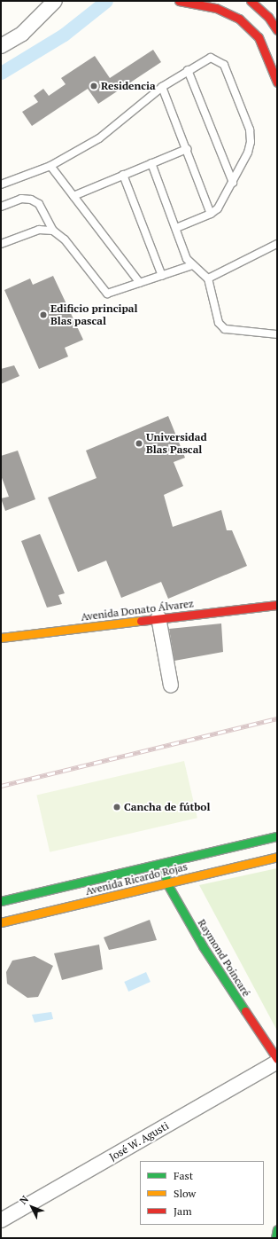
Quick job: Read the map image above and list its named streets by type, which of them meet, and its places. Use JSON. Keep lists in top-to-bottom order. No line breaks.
{"streets":{"main road":["Avenida Donato Álvarez","Avenida Ricardo Rojas","Raymond Poincaré"],"street":["José W. Agusti"]},"crossings":[["Avenida Ricardo Rojas","Raymond Poincaré"]],"places":["Residencia","Edificio principal Blas pascal","Universidad Blas Pascal","Cancha de fútbol"],"legend":["Fast","Slow","Jam"],"north":"top left"}
